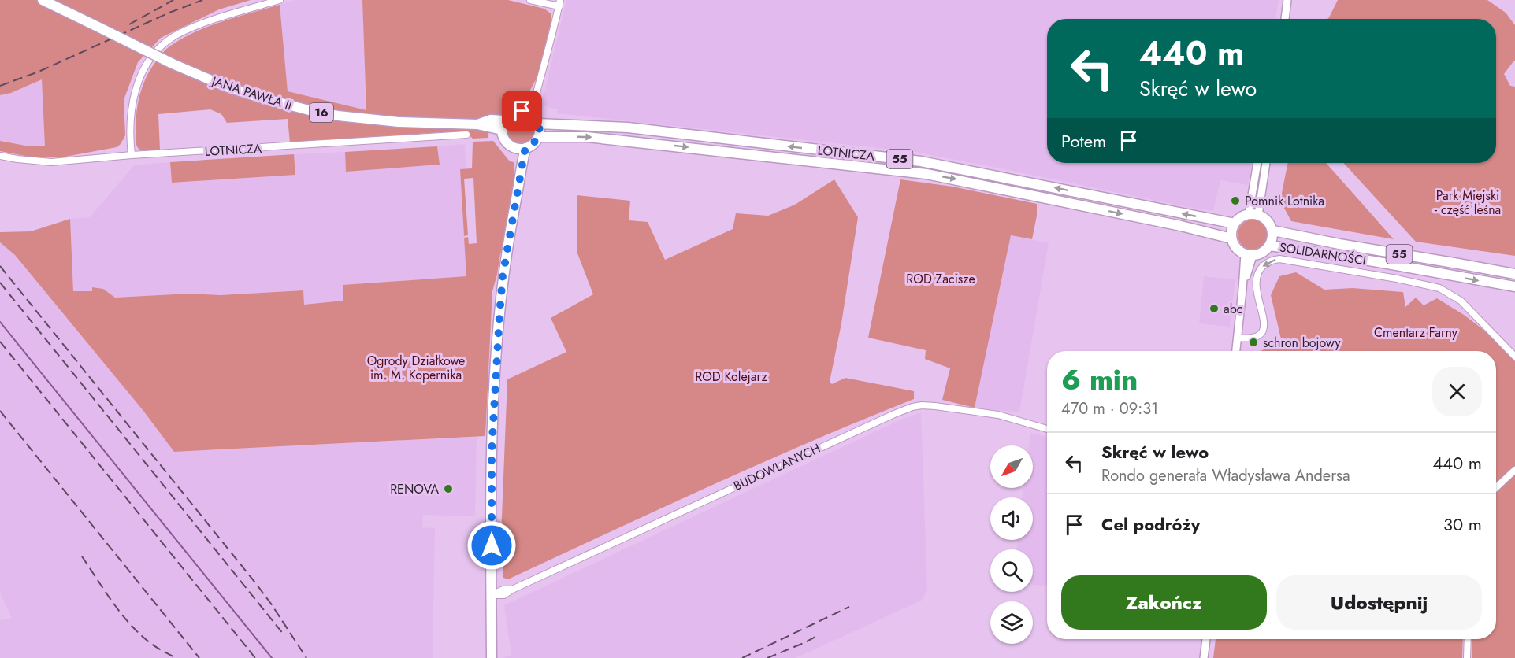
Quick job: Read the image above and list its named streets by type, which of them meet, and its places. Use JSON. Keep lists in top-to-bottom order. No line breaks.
{"streets":{"main road":["JANA PAWŁA II","16","LOTNICZA","55","SOLIDARNOŚCI"],"street":["BUDOWLANYCH"]},"crossings":[["JANA PAWŁA II","LOTNICZA"],["LOTNICZA","SOLIDARNOŚCI"]],"parks":["Park Miejski - część leśna","ROD Zacisze","Cmentarz Farny","Ogrody Działkowe im. M. Kopernika","ROD Kolejarz"],"places":["Pomnik Lotnika","abc","schron bojowy","RENOVA"],"north":"bottom left","page":{"turn":["440 m","Skręć w lewo"],"then":"Potem","heading":["6 min","470 m · 09:31"],"list":[{"name":"Skręć w lewo","note":"Rondo generała Władysława Andersa","value":"440 m"},{"name":"Cel podróży","value":"30 m"}],"buttons":["Zakończ","Udostępnij"]}}
